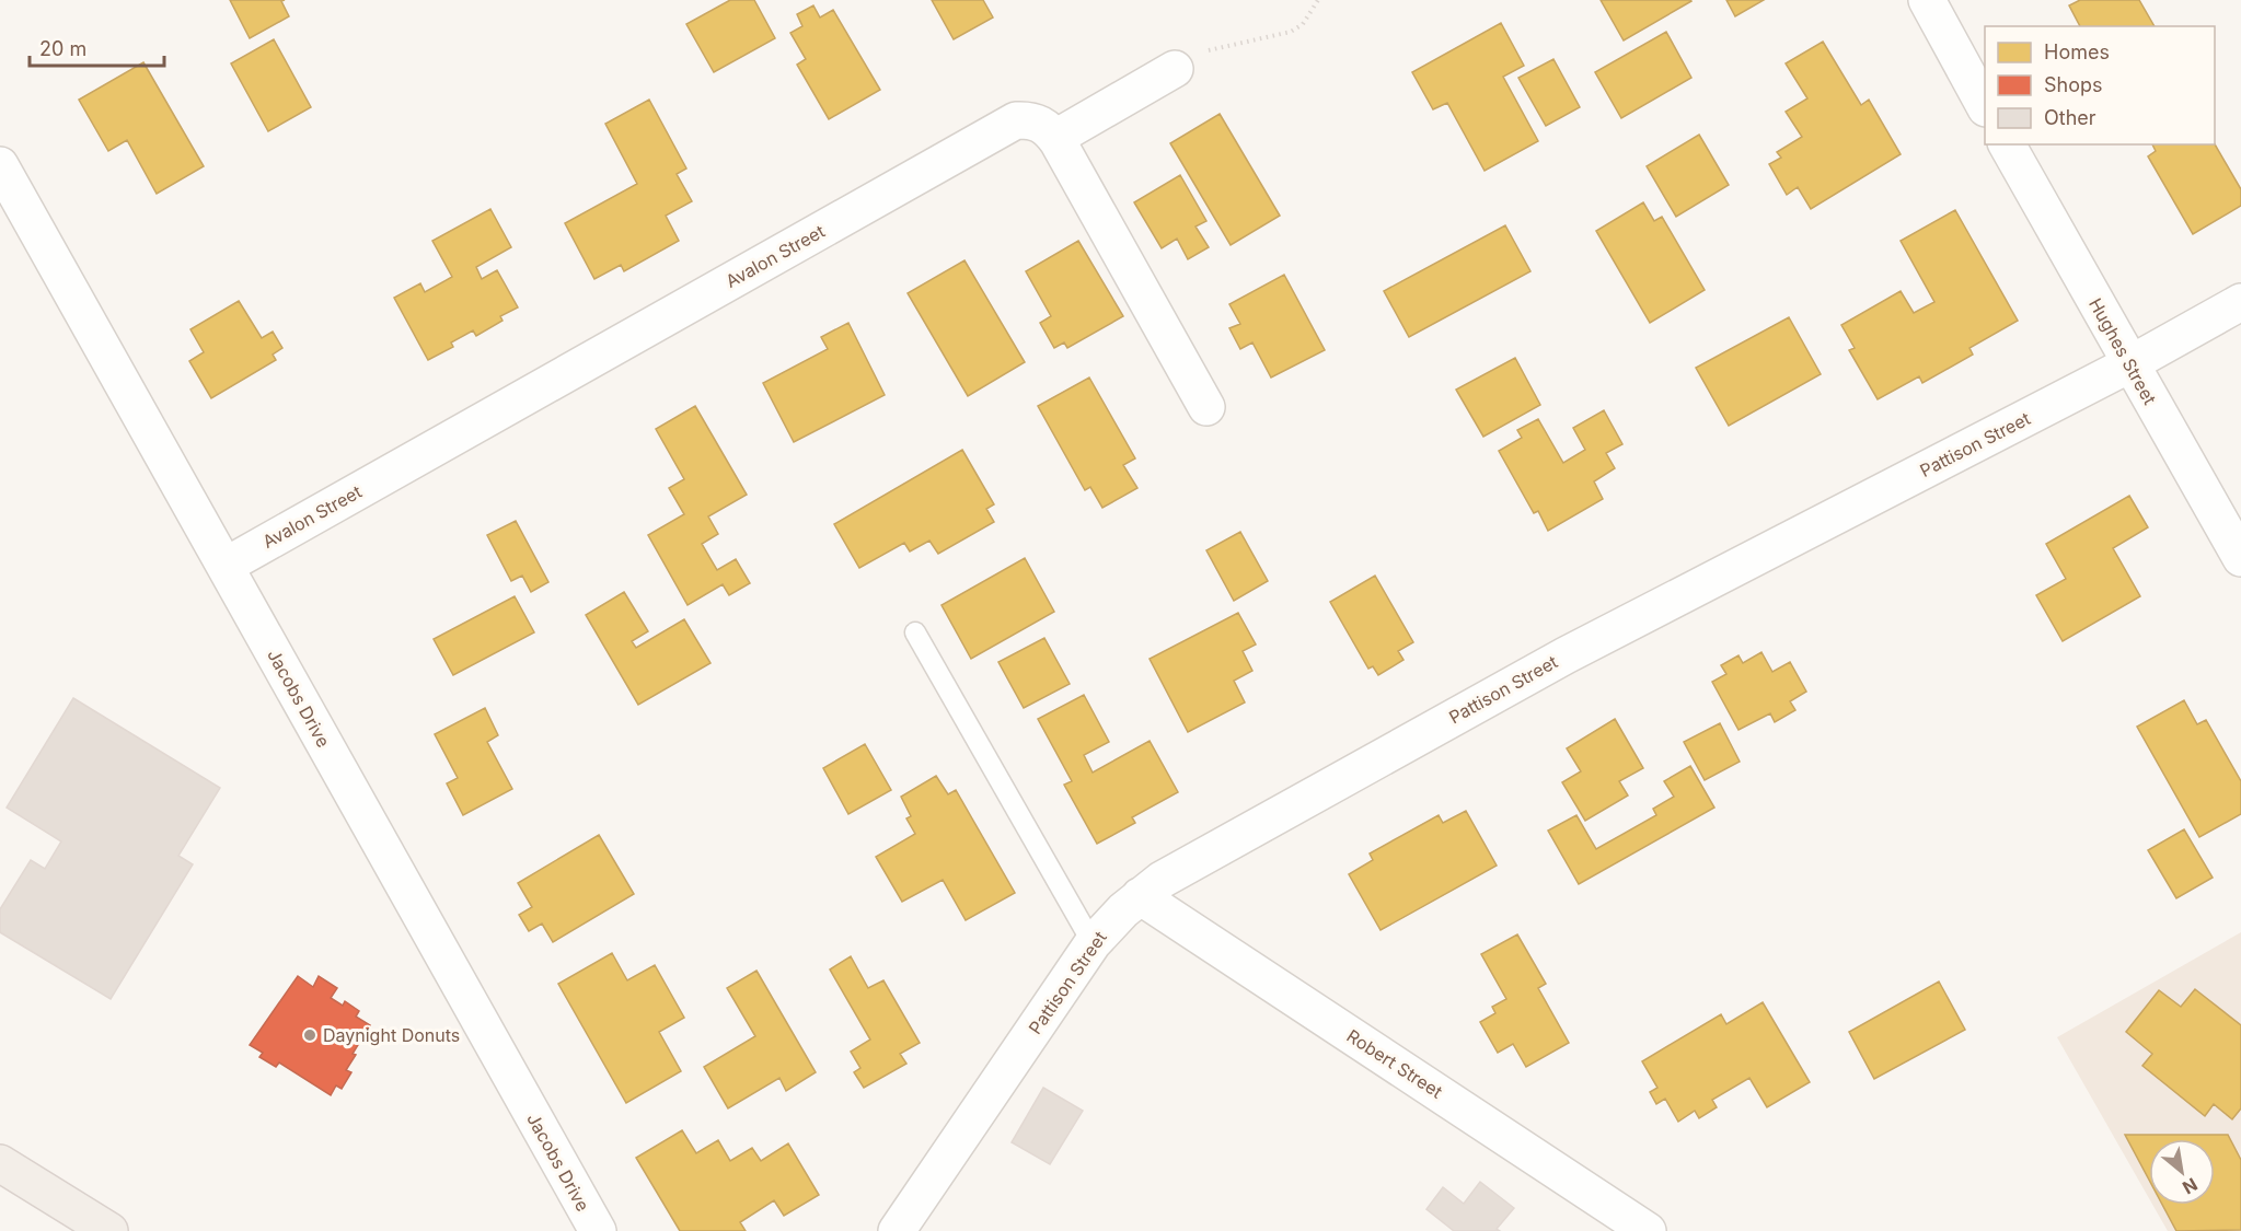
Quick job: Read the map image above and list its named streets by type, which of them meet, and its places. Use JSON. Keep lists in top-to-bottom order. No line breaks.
{"streets":{"street":["Avalon Street","Hughes Street","Pattison Street","Jacobs Drive","Robert Street"]},"crossings":[["Avalon Street","Jacobs Drive"],["Hughes Street","Pattison Street"],["Pattison Street","Robert Street"]],"places":["Daynight Donuts"],"legend":["Homes","Shops","Other"],"scale_bar":"20 m","north":"bottom right"}
